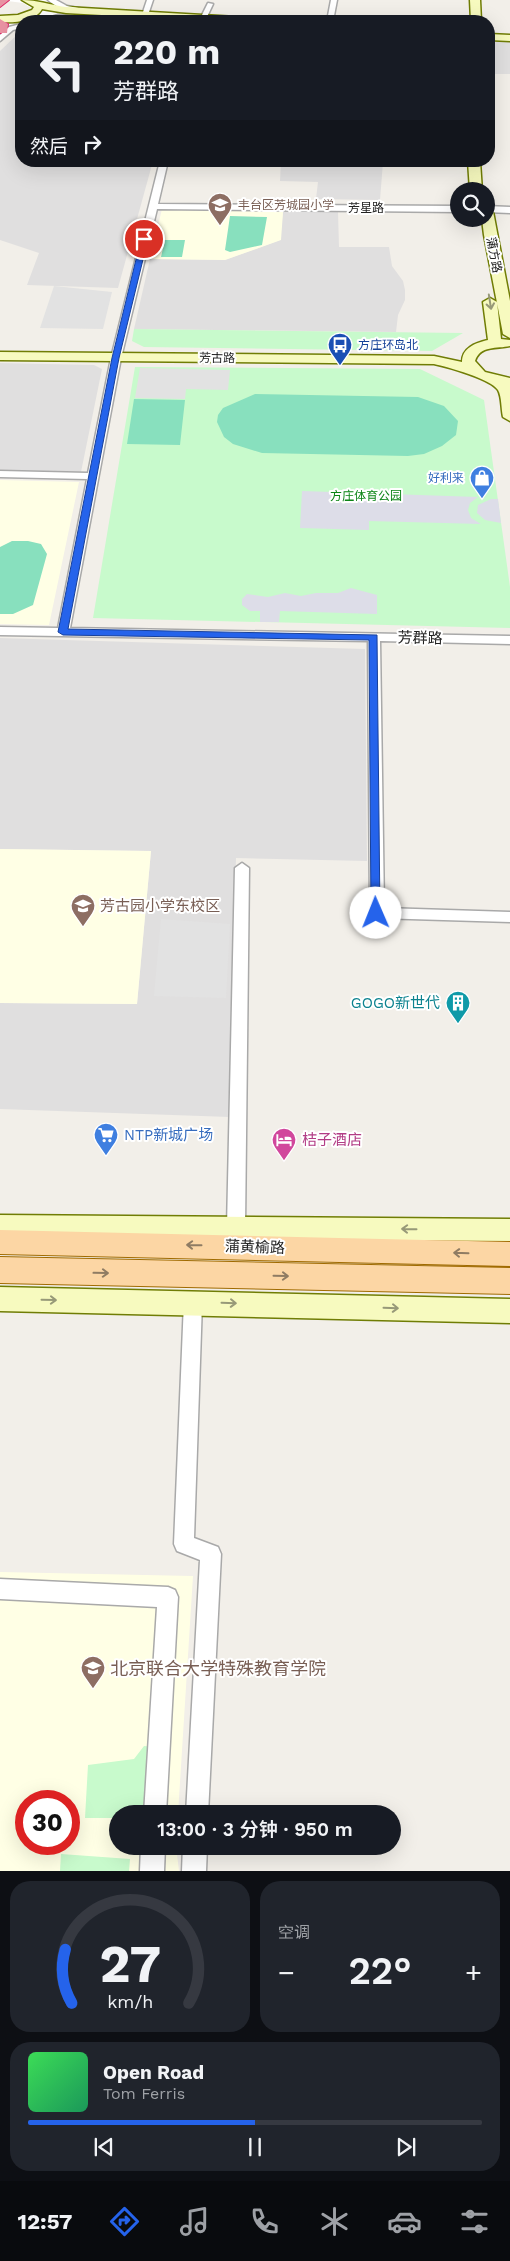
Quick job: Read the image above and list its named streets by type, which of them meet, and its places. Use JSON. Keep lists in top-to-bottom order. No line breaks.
{"streets":{"main road":["蒲黄榆路"],"street":["芳星路","蒲方路","芳古路","芳群路"]},"parks":["方庄体育公园"],"places":{"school or university":["丰台区芳城园小学","芳古园小学东校区","北京联合大学特殊教育学院"],"bus stop":["方庄环岛北"],"shop":["好利来"],"building":["GOGO新世代"],"supermarket":["NTP新城广场"],"hotel":["桔子酒店"]},"page":{"turn":["220 m","芳群路"],"then":"然后","limit":"30","trip":"13:00 · 3 分钟 · 950 m","tile":"空调","heat":["−","22°","+"],"song":["Open Road","Tom Ferris"],"tabs":"12:57","gauge":["27","km/h"]}}
